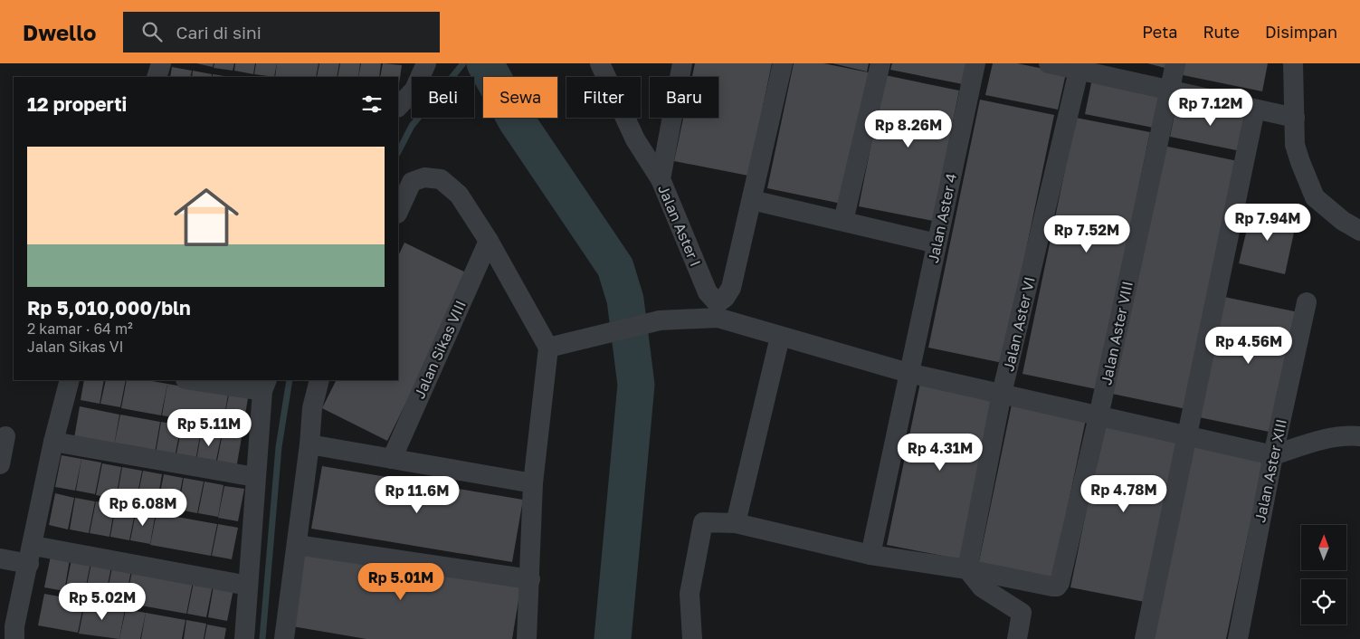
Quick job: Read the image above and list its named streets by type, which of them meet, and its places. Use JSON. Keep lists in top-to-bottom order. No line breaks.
{"streets":{"street":["Jalan Aster 4","Jalan Aster I","Jalan Aster VI","Jalan Aster VIII","Jalan Sikas VIII","Jalan Aster XIII"]},"crossings":[["Jalan Aster VI","Jalan Aster VIII"]],"north":"top","page":{"header":"Dwello","search":"Cari di sini","nav":["Peta","Rute","Disimpan"],"chip":["Beli","Sewa","Filter","Baru"],"heading":"12 properti","price":["Rp 7.12M","Rp 8.26M","Rp 7.94M","Rp 7.52M","Rp 4.56M","Rp 5.11M","Rp 4.31M","Rp 4.78M","Rp 11.6M","Rp 6.08M","Rp 5.01M","Rp 5.02M"],"list":[{"name":"Rp 5,010,000/bln","note":"2 kamar · 64 m² · Jalan Sikas VI"}]}}
